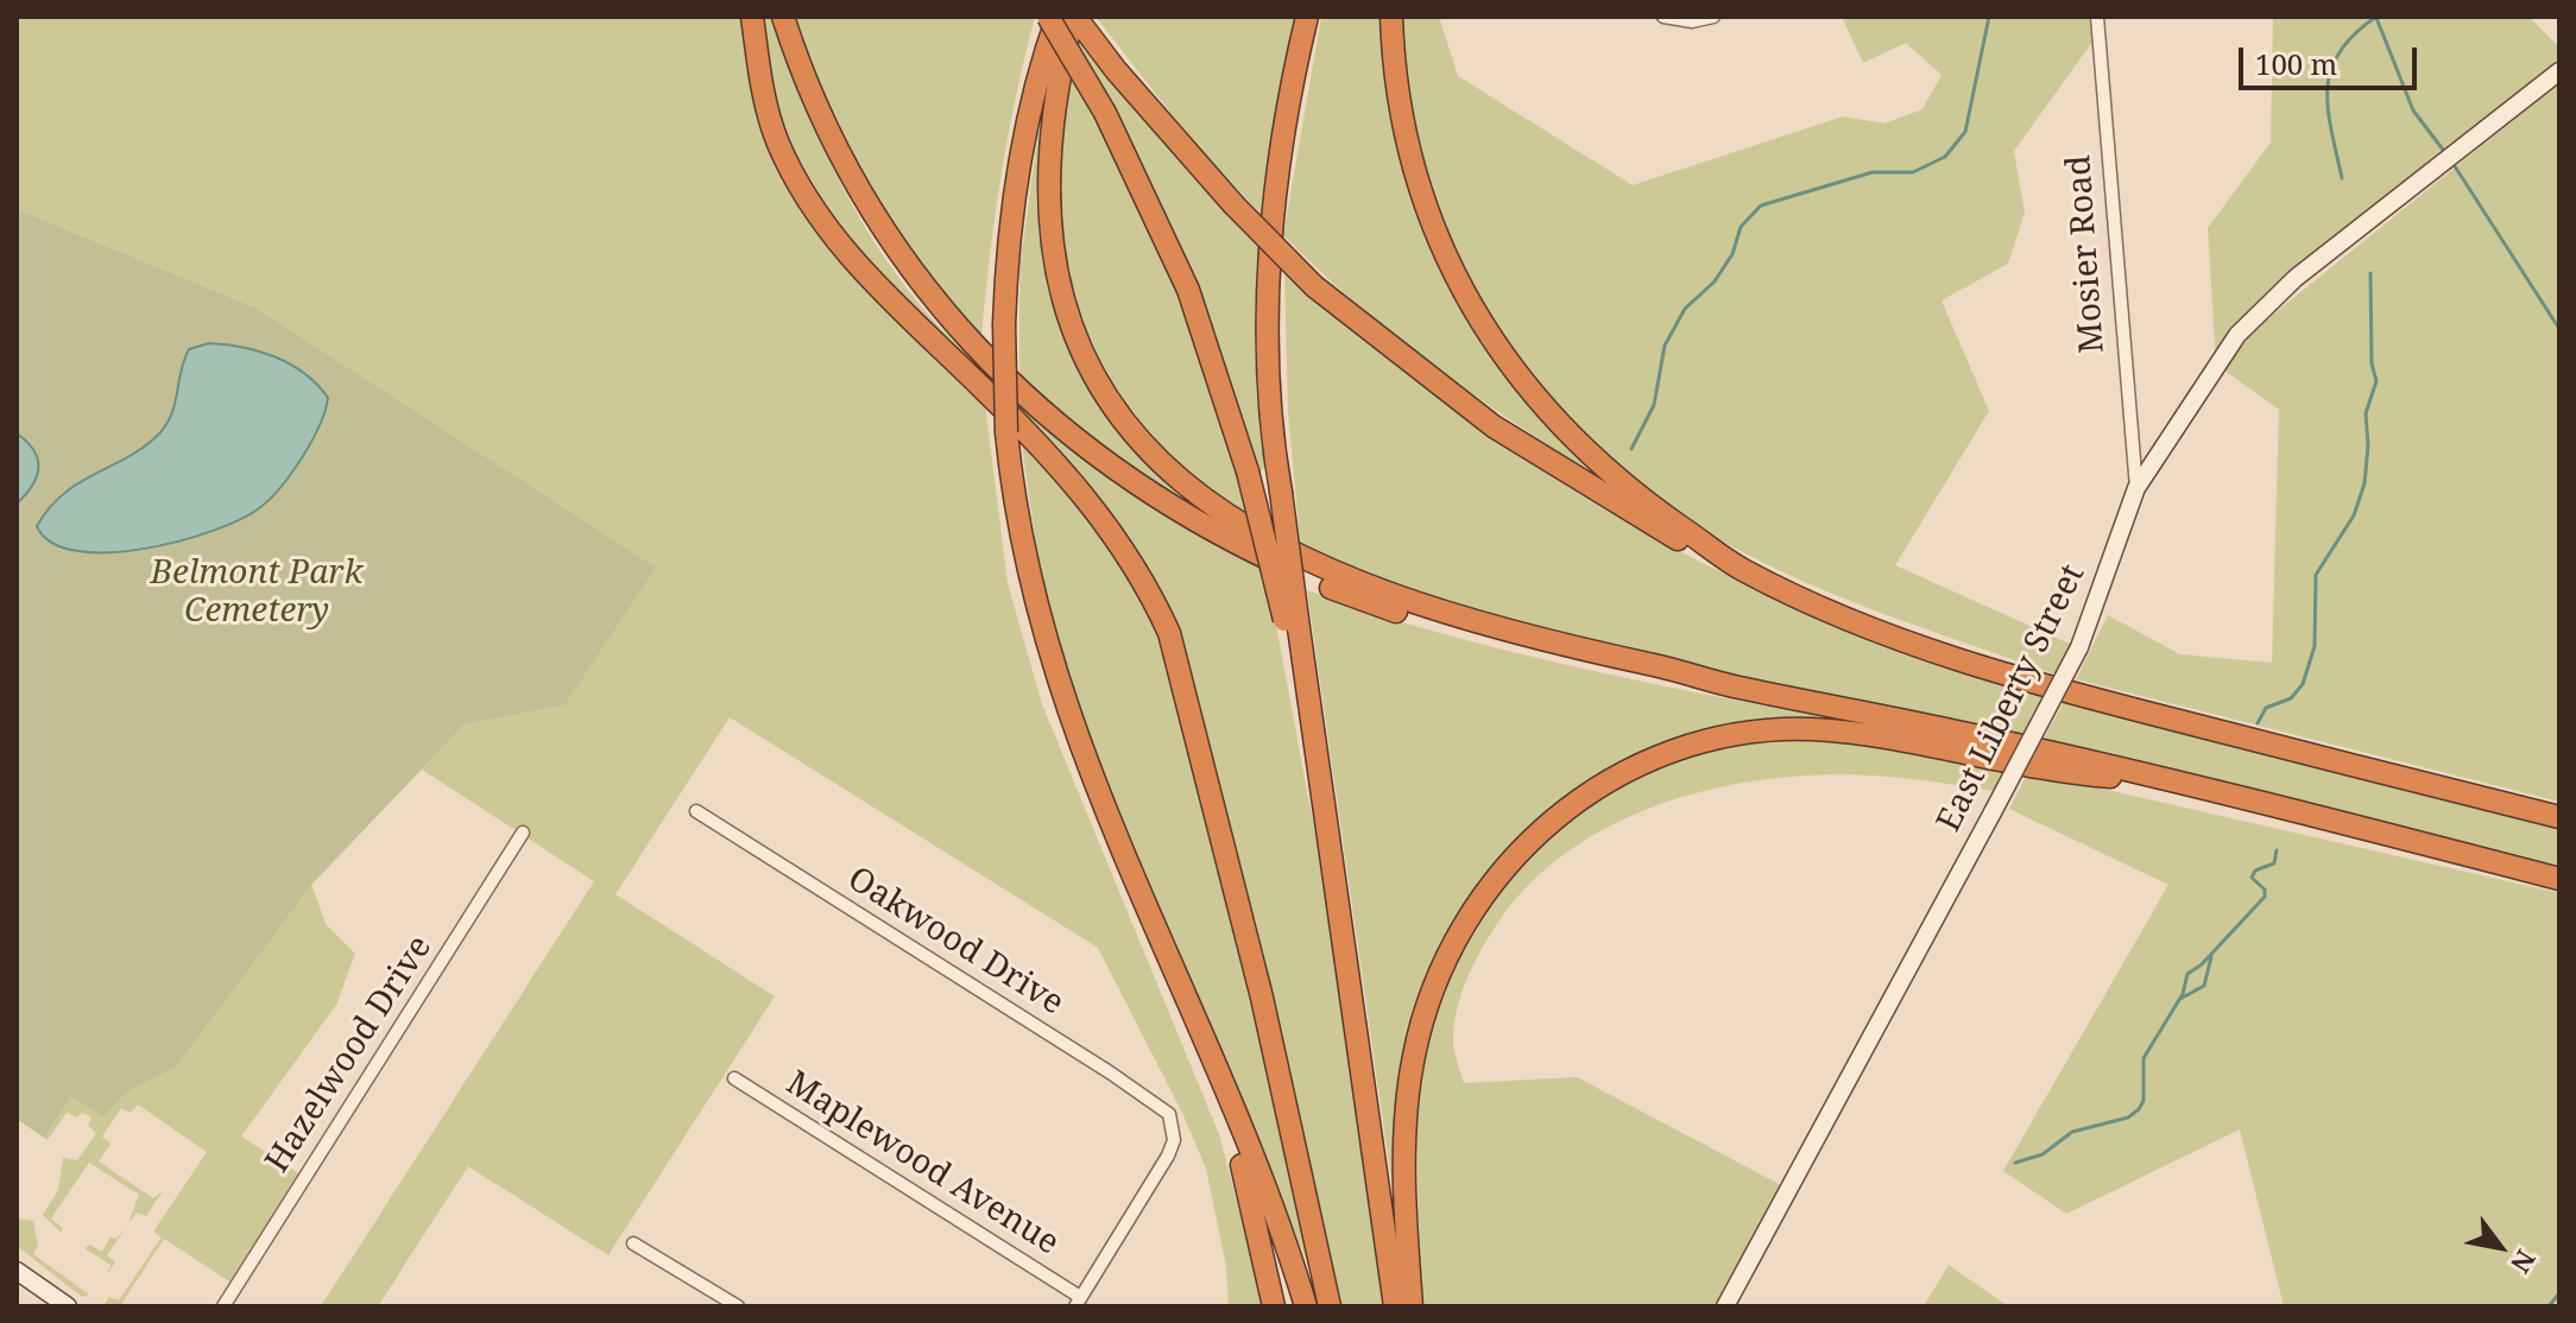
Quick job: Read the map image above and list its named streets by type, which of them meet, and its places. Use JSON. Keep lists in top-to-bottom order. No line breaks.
{"streets":{"street":["Mosier Road","East Liberty Street","Oakwood Drive","Hazelwood Drive","Maplewood Avenue"]},"crossings":[["Mosier Road","East Liberty Street"],["Oakwood Drive","Maplewood Avenue"]],"parks":["Belmont Park Cemetery"],"scale_bar":"100 m","north":"bottom right"}
